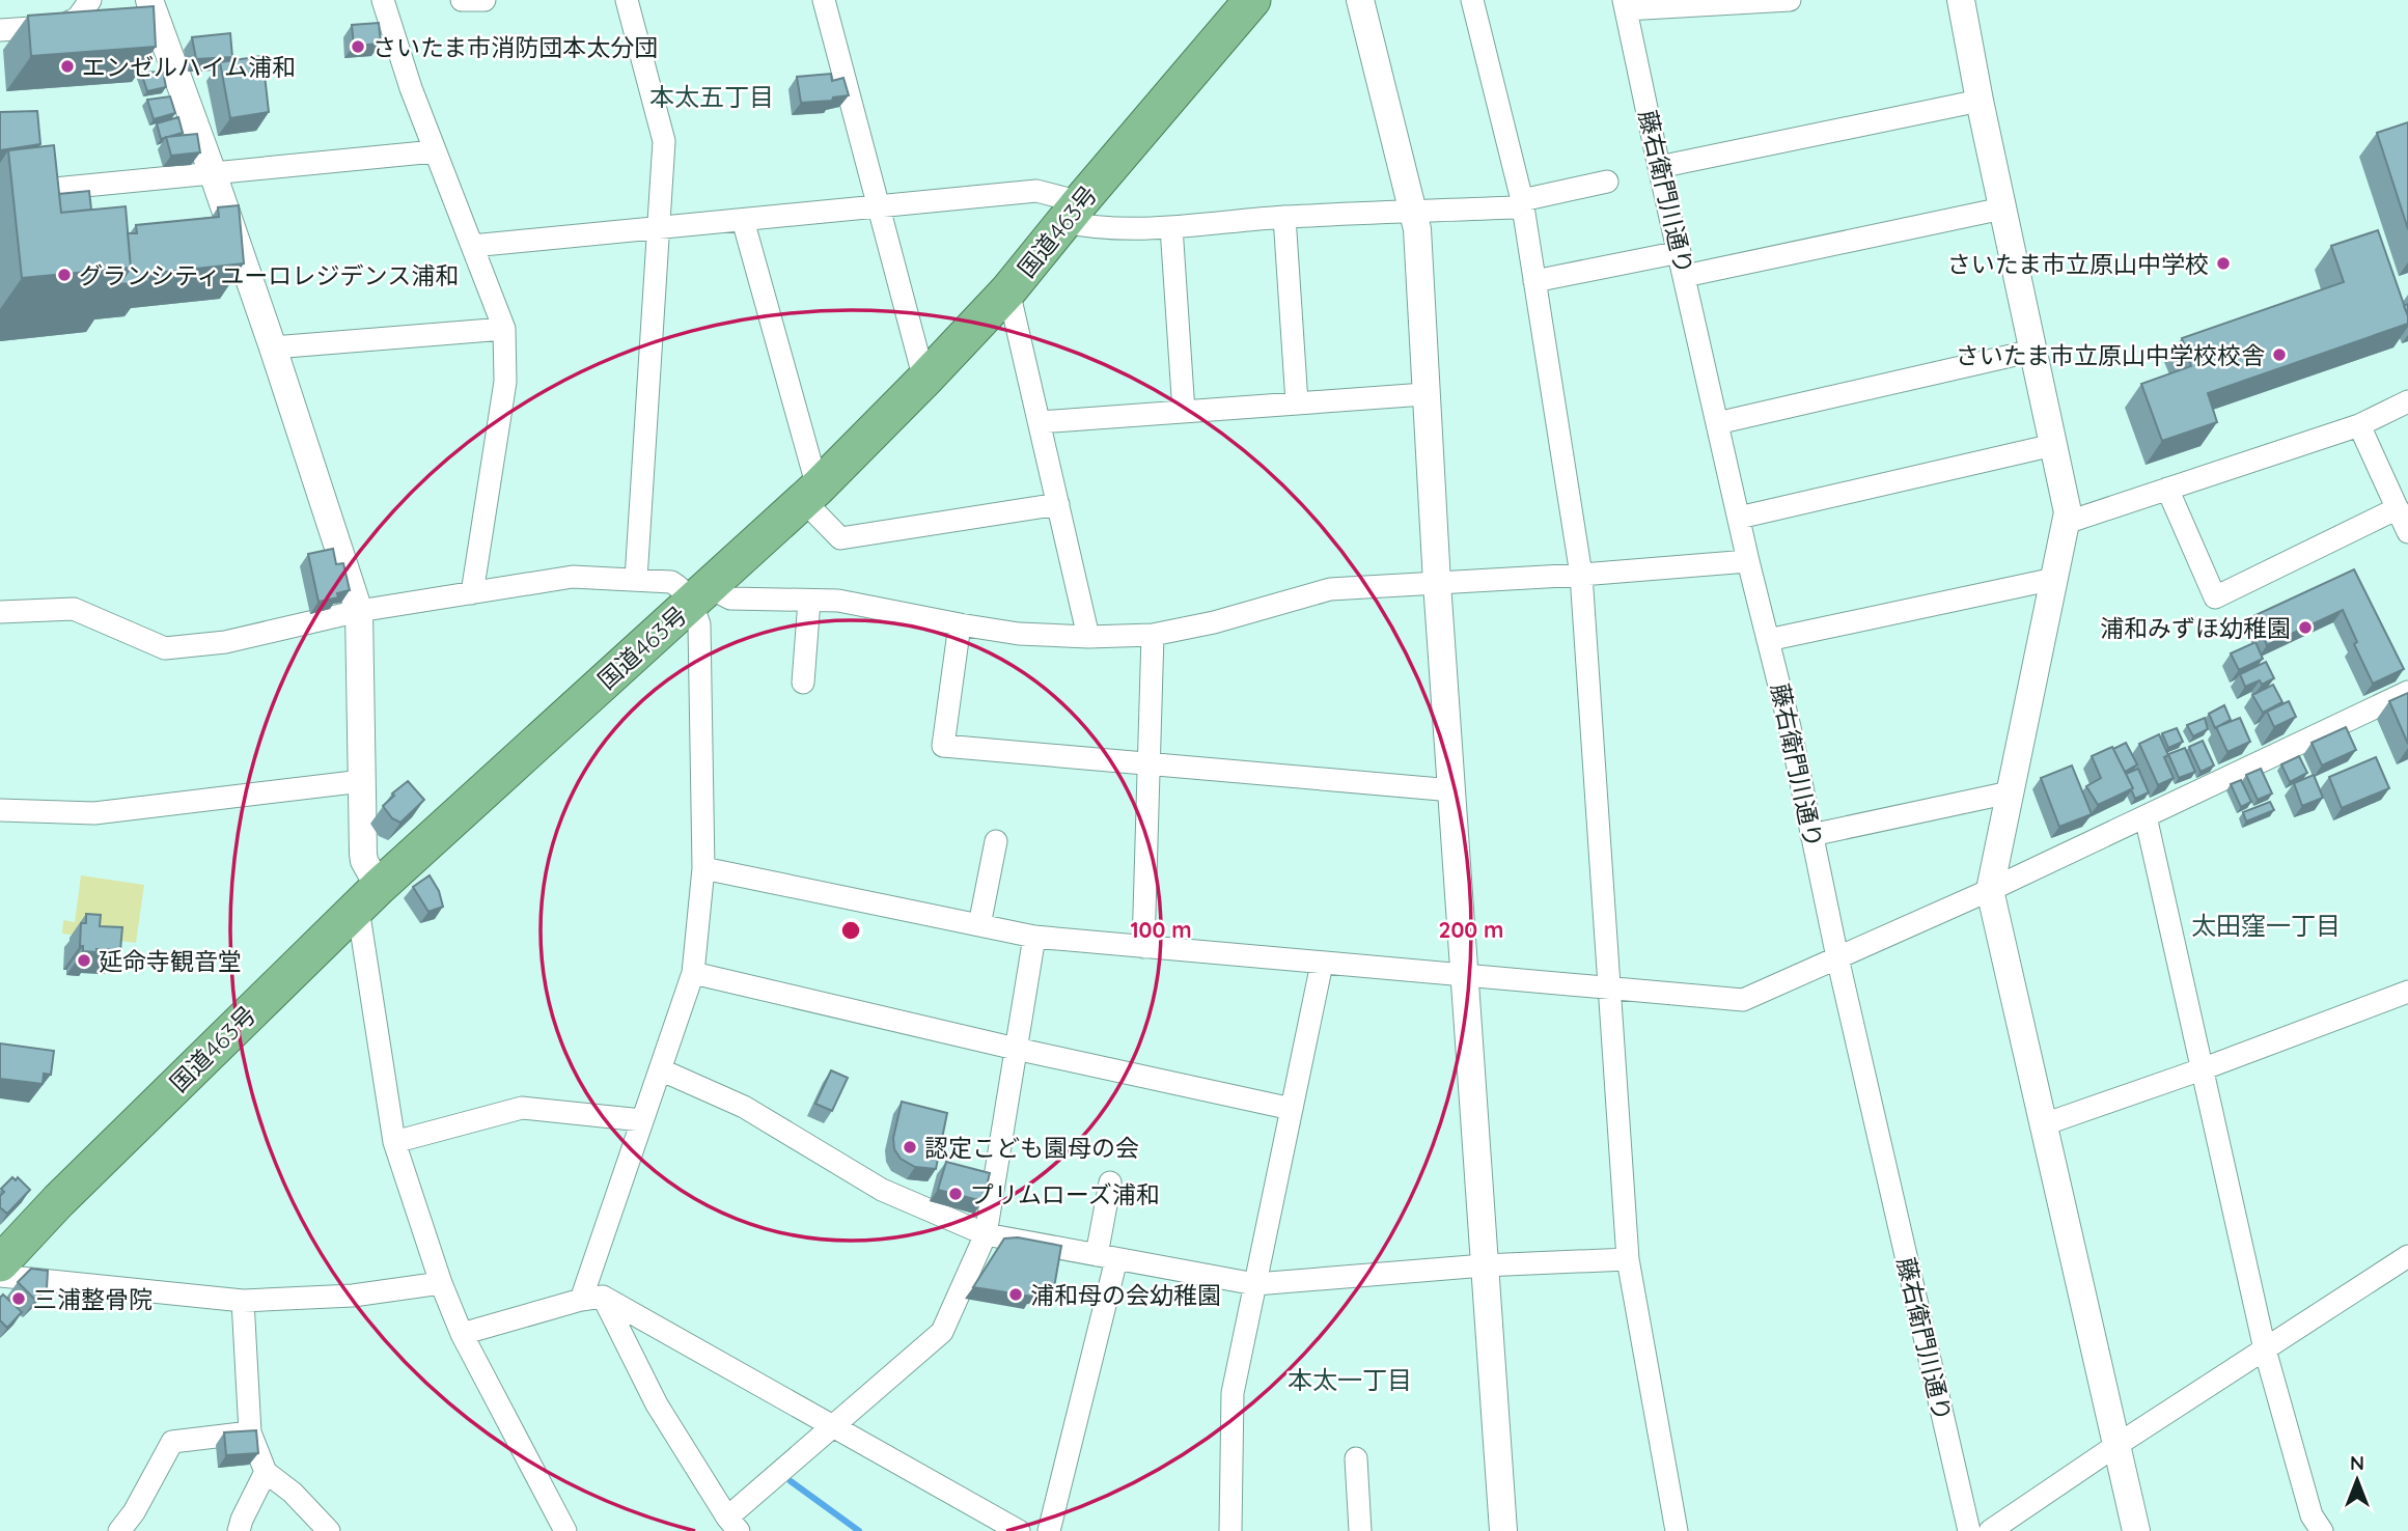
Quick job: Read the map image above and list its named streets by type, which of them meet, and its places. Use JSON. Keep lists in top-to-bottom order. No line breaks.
{"streets":{"highway":["国道463号"],"street":["藤右衛門川通り"]},"districts":["本太五丁目","太田窪一丁目","本太一丁目"],"places":["さいたま市消防団本太分団","エンゼルハイム浦和","さいたま市立原山中学校","グランシティユーロレジデンス浦和","さいたま市立原山中学校校舎","浦和みずほ幼稚園","延命寺観音堂","認定こども園母の会","プリムローズ浦和","浦和母の会幼稚園","三浦整骨院"],"north":"top","rings":["100 m","200 m"]}
